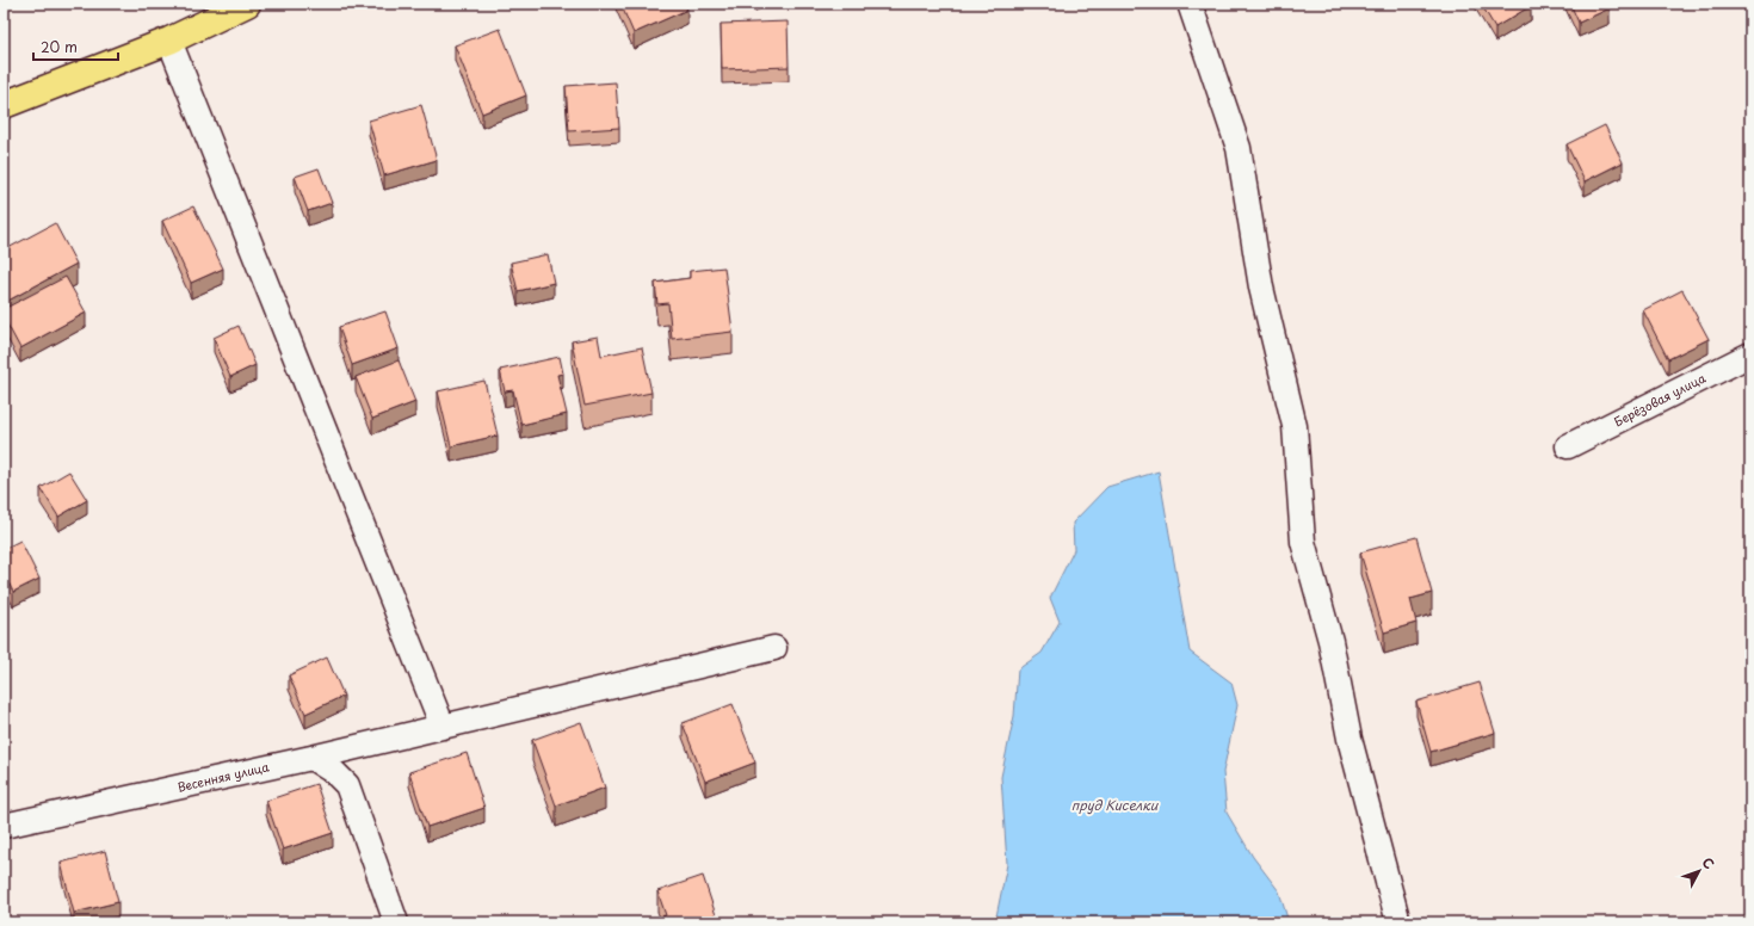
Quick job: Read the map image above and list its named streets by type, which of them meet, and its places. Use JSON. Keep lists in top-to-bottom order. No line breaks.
{"streets":{"street":["Берёзовая улица","Весенняя улица"]},"water":["пруд Киселки"],"scale_bar":"20 m","north":"top right"}
